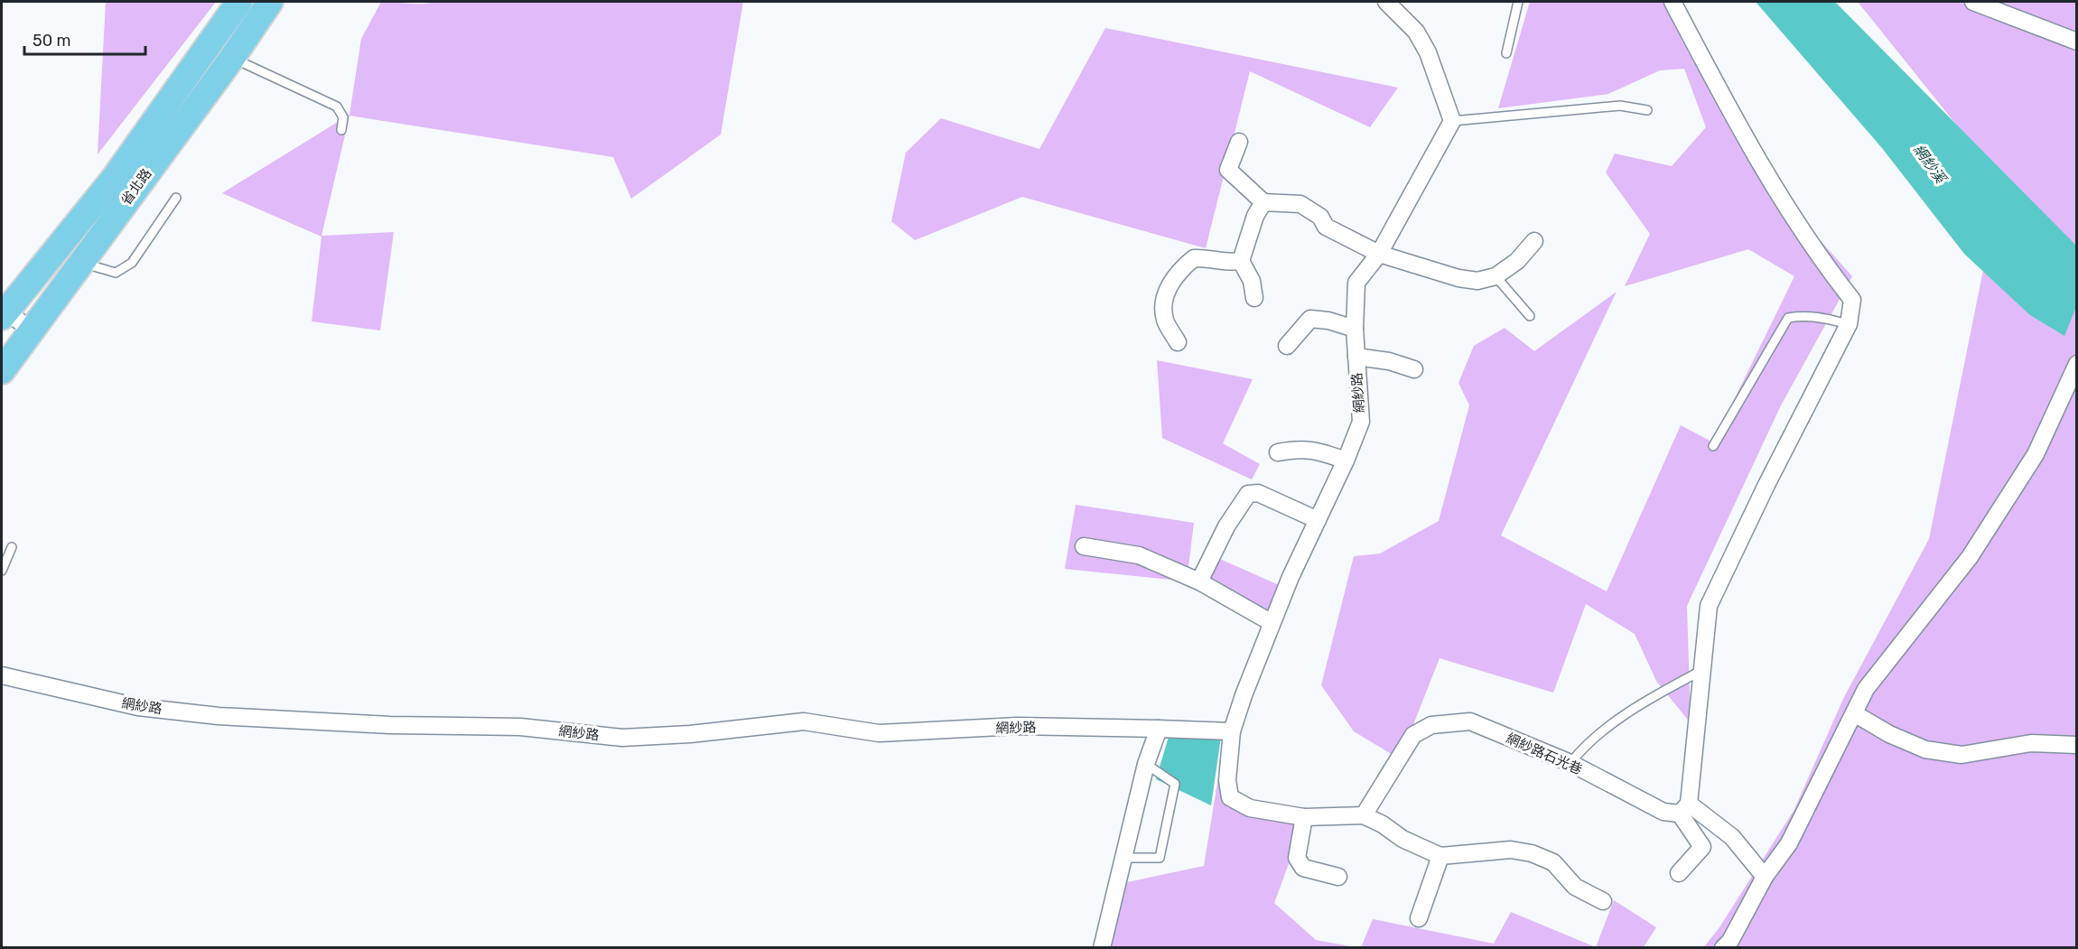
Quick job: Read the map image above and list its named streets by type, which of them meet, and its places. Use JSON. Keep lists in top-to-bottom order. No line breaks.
{"streets":{"main road":["省北路"],"street":["網紗路","網紗路石光巷"]},"water":["網紗溪"],"scale_bar":"50 m"}
